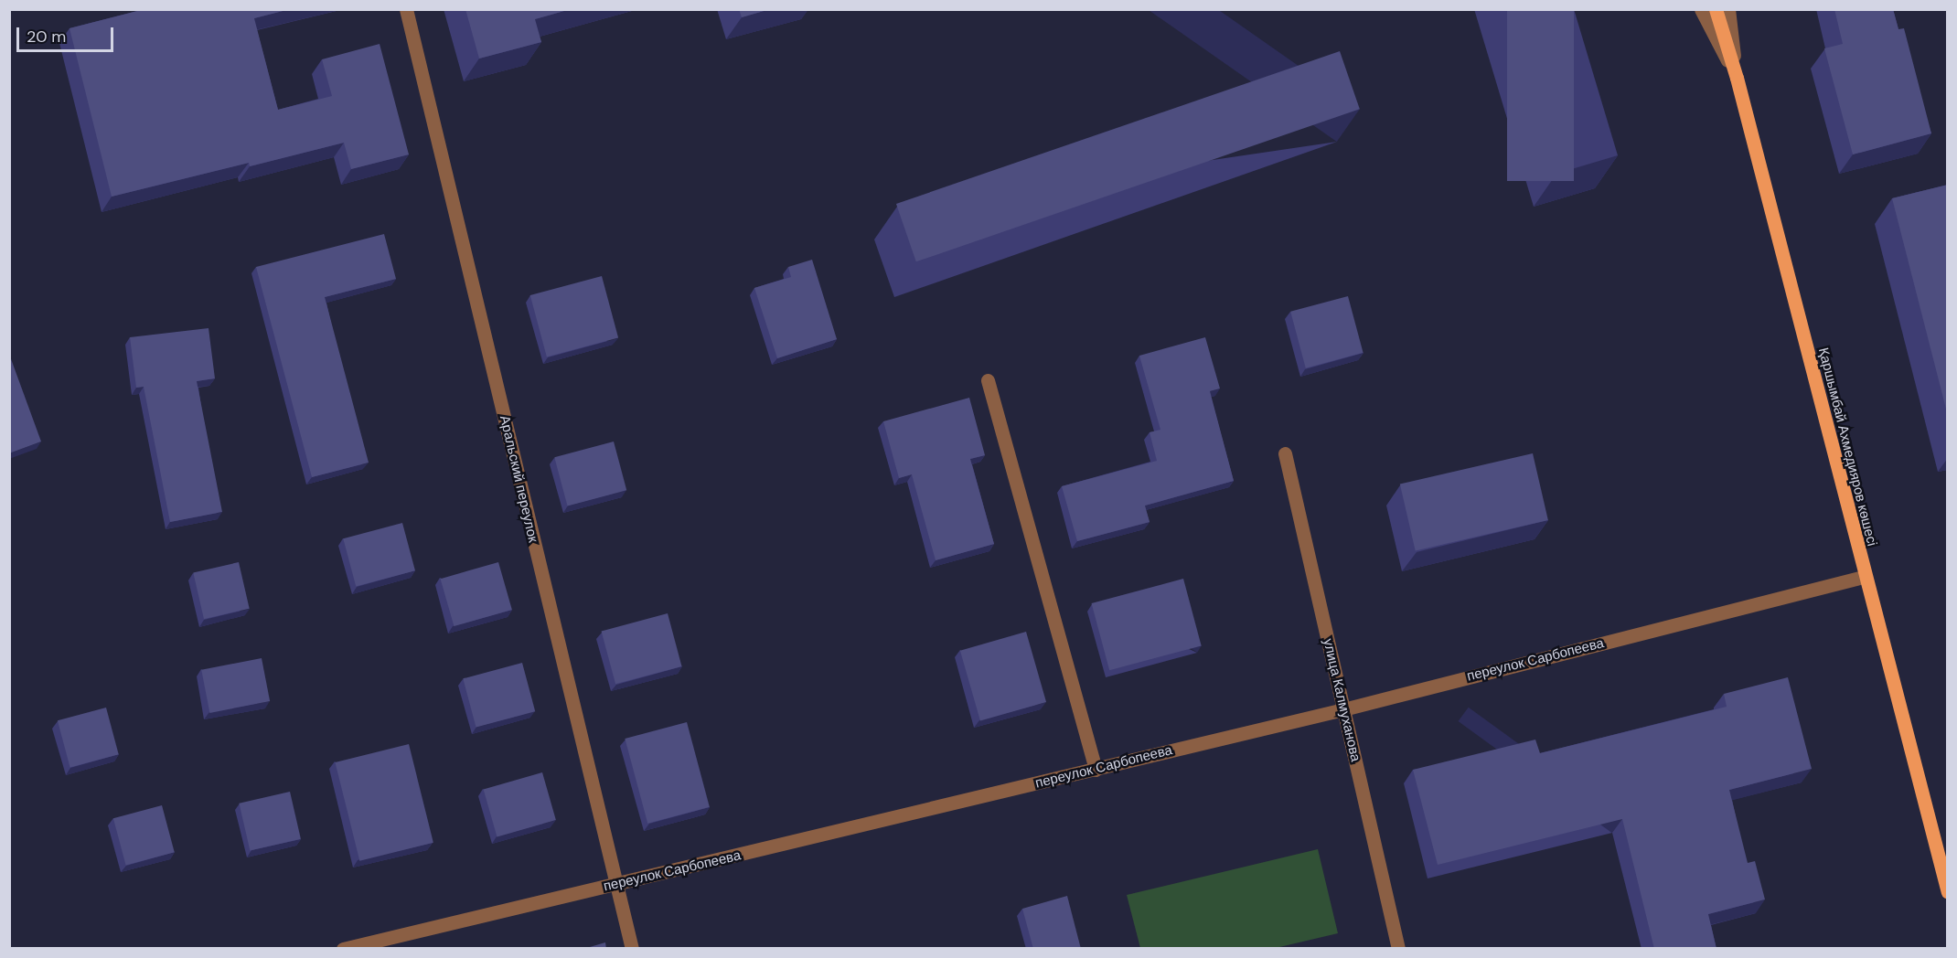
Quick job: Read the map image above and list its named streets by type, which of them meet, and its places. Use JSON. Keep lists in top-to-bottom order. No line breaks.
{"streets":{"main road":["Қаршымбай Ахмедияров көшесі"],"street":["Аральский переулок","переулок Сарбопеева","улица Калмуханова"]},"crossings":[["Қаршымбай Ахмедияров көшесі","переулок Сарбопеева"],["Аральский переулок","переулок Сарбопеева"],["переулок Сарбопеева","улица Калмуханова"]],"scale_bar":"20 m"}
